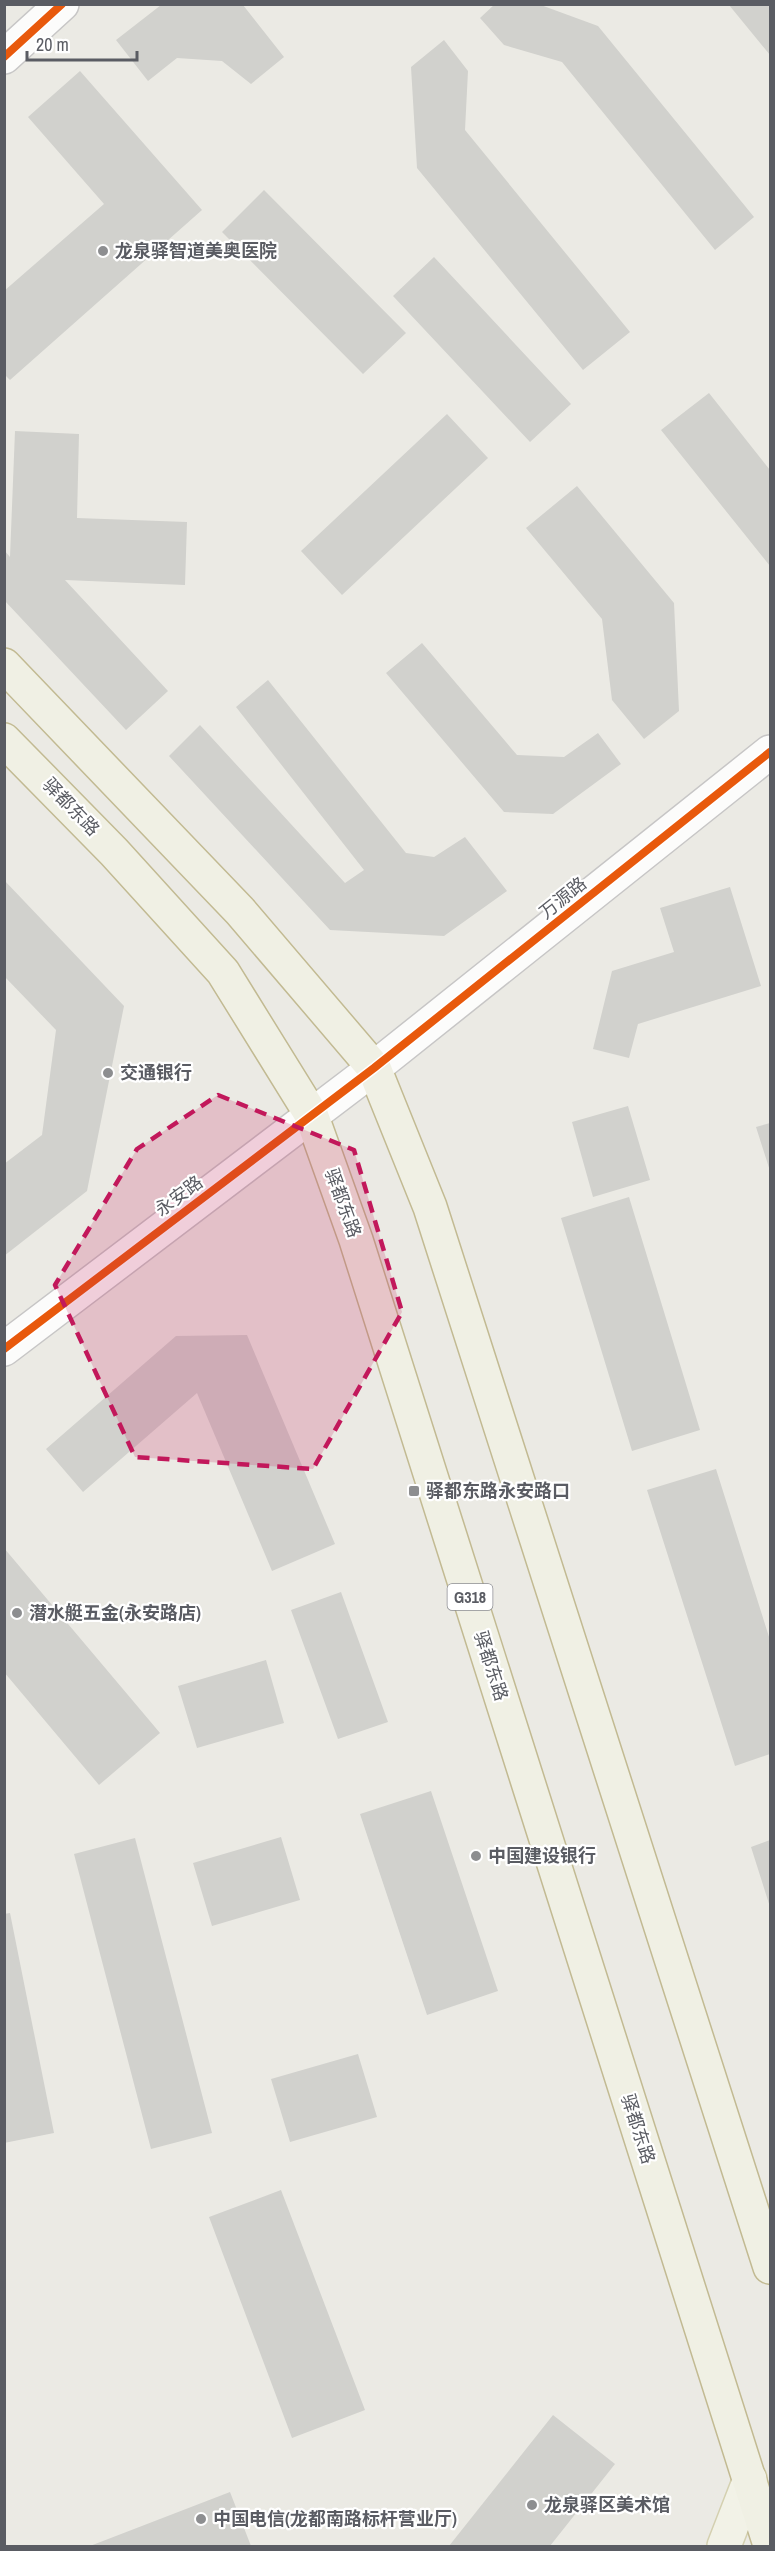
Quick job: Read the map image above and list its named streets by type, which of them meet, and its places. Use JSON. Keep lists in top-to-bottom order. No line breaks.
{"streets":{"highway":["驿都东路","G318"],"street":["万源路","永安路"]},"crossings":[["驿都东路","永安路"],["万源路","永安路"]],"places":{"other":["龙泉驿智道美奥医院","交通银行","潜水艇五金(永安路店)","中国建设银行","龙泉驿区美术馆","中国电信(龙都南路标杆营业厅)"],"transit":["驿都东路永安路口"]},"scale_bar":"20 m"}
